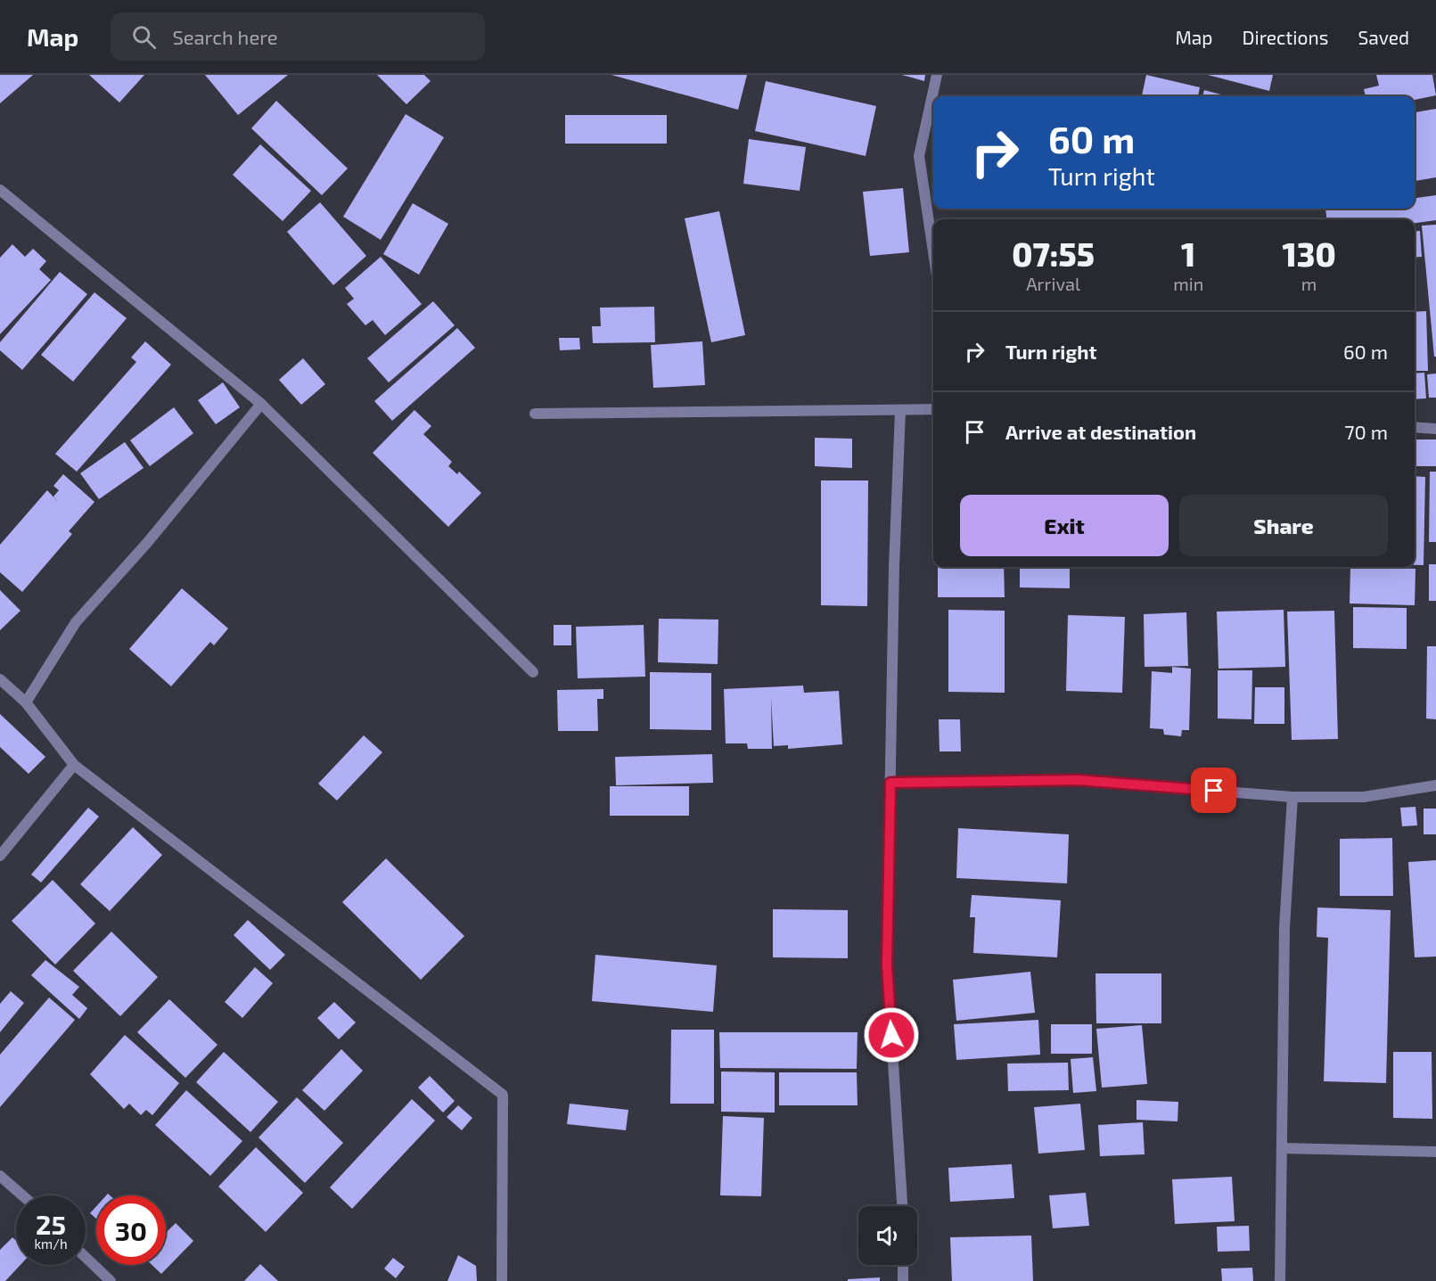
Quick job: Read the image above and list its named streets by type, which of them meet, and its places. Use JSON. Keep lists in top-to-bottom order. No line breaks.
{"page":{"header":"Map","search":"Search here","nav":["Map","Directions","Saved"],"turn":["60 m","Turn right"],"eta":["07:55","Arrival","1","min","130","m"],"list":[{"name":"Turn right","value":"60 m"},{"name":"Arrive at destination","value":"70 m"}],"buttons":["Exit","Share"],"speed":"25 km/h","limit":"30"}}
